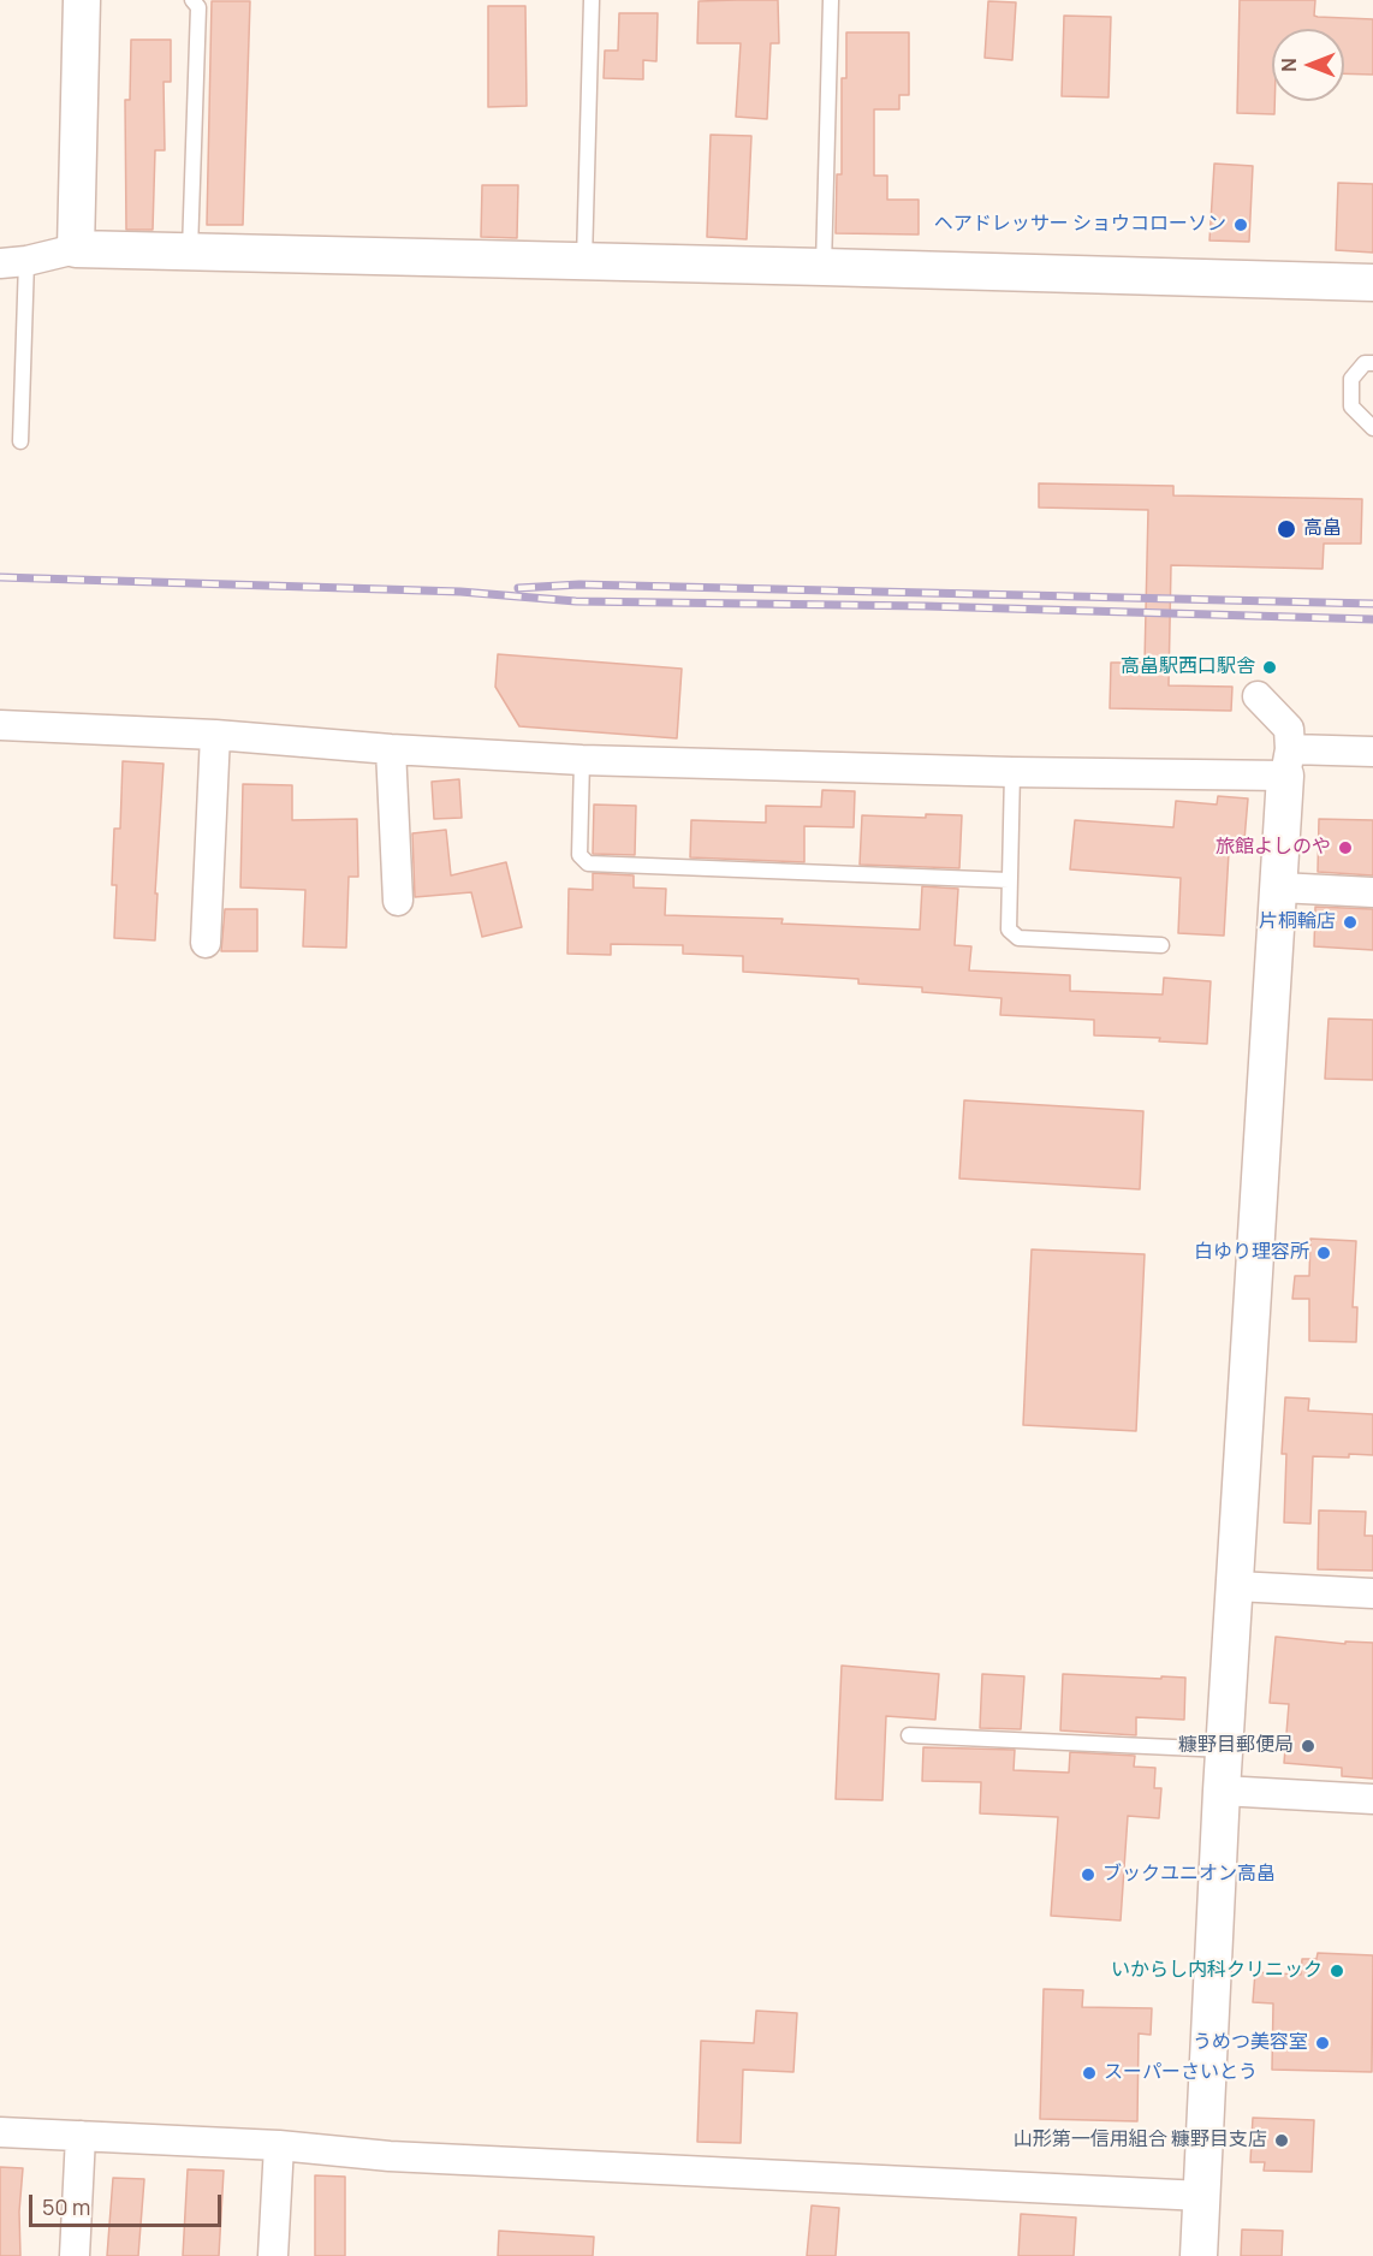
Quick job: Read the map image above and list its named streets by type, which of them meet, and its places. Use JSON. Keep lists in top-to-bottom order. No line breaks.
{"places":["ヘアドレッサー ショウコローソン","高畠","高畠駅西口駅舎","旅館よしのや","片桐輪店","白ゆり理容所","糠野目郵便局","ブックユニオン高畠","いからし内科クリニック","うめつ美容室","スーパーさいとう","山形第一信用組合 糠野目支店"],"scale_bar":"50 m","north":"left"}
